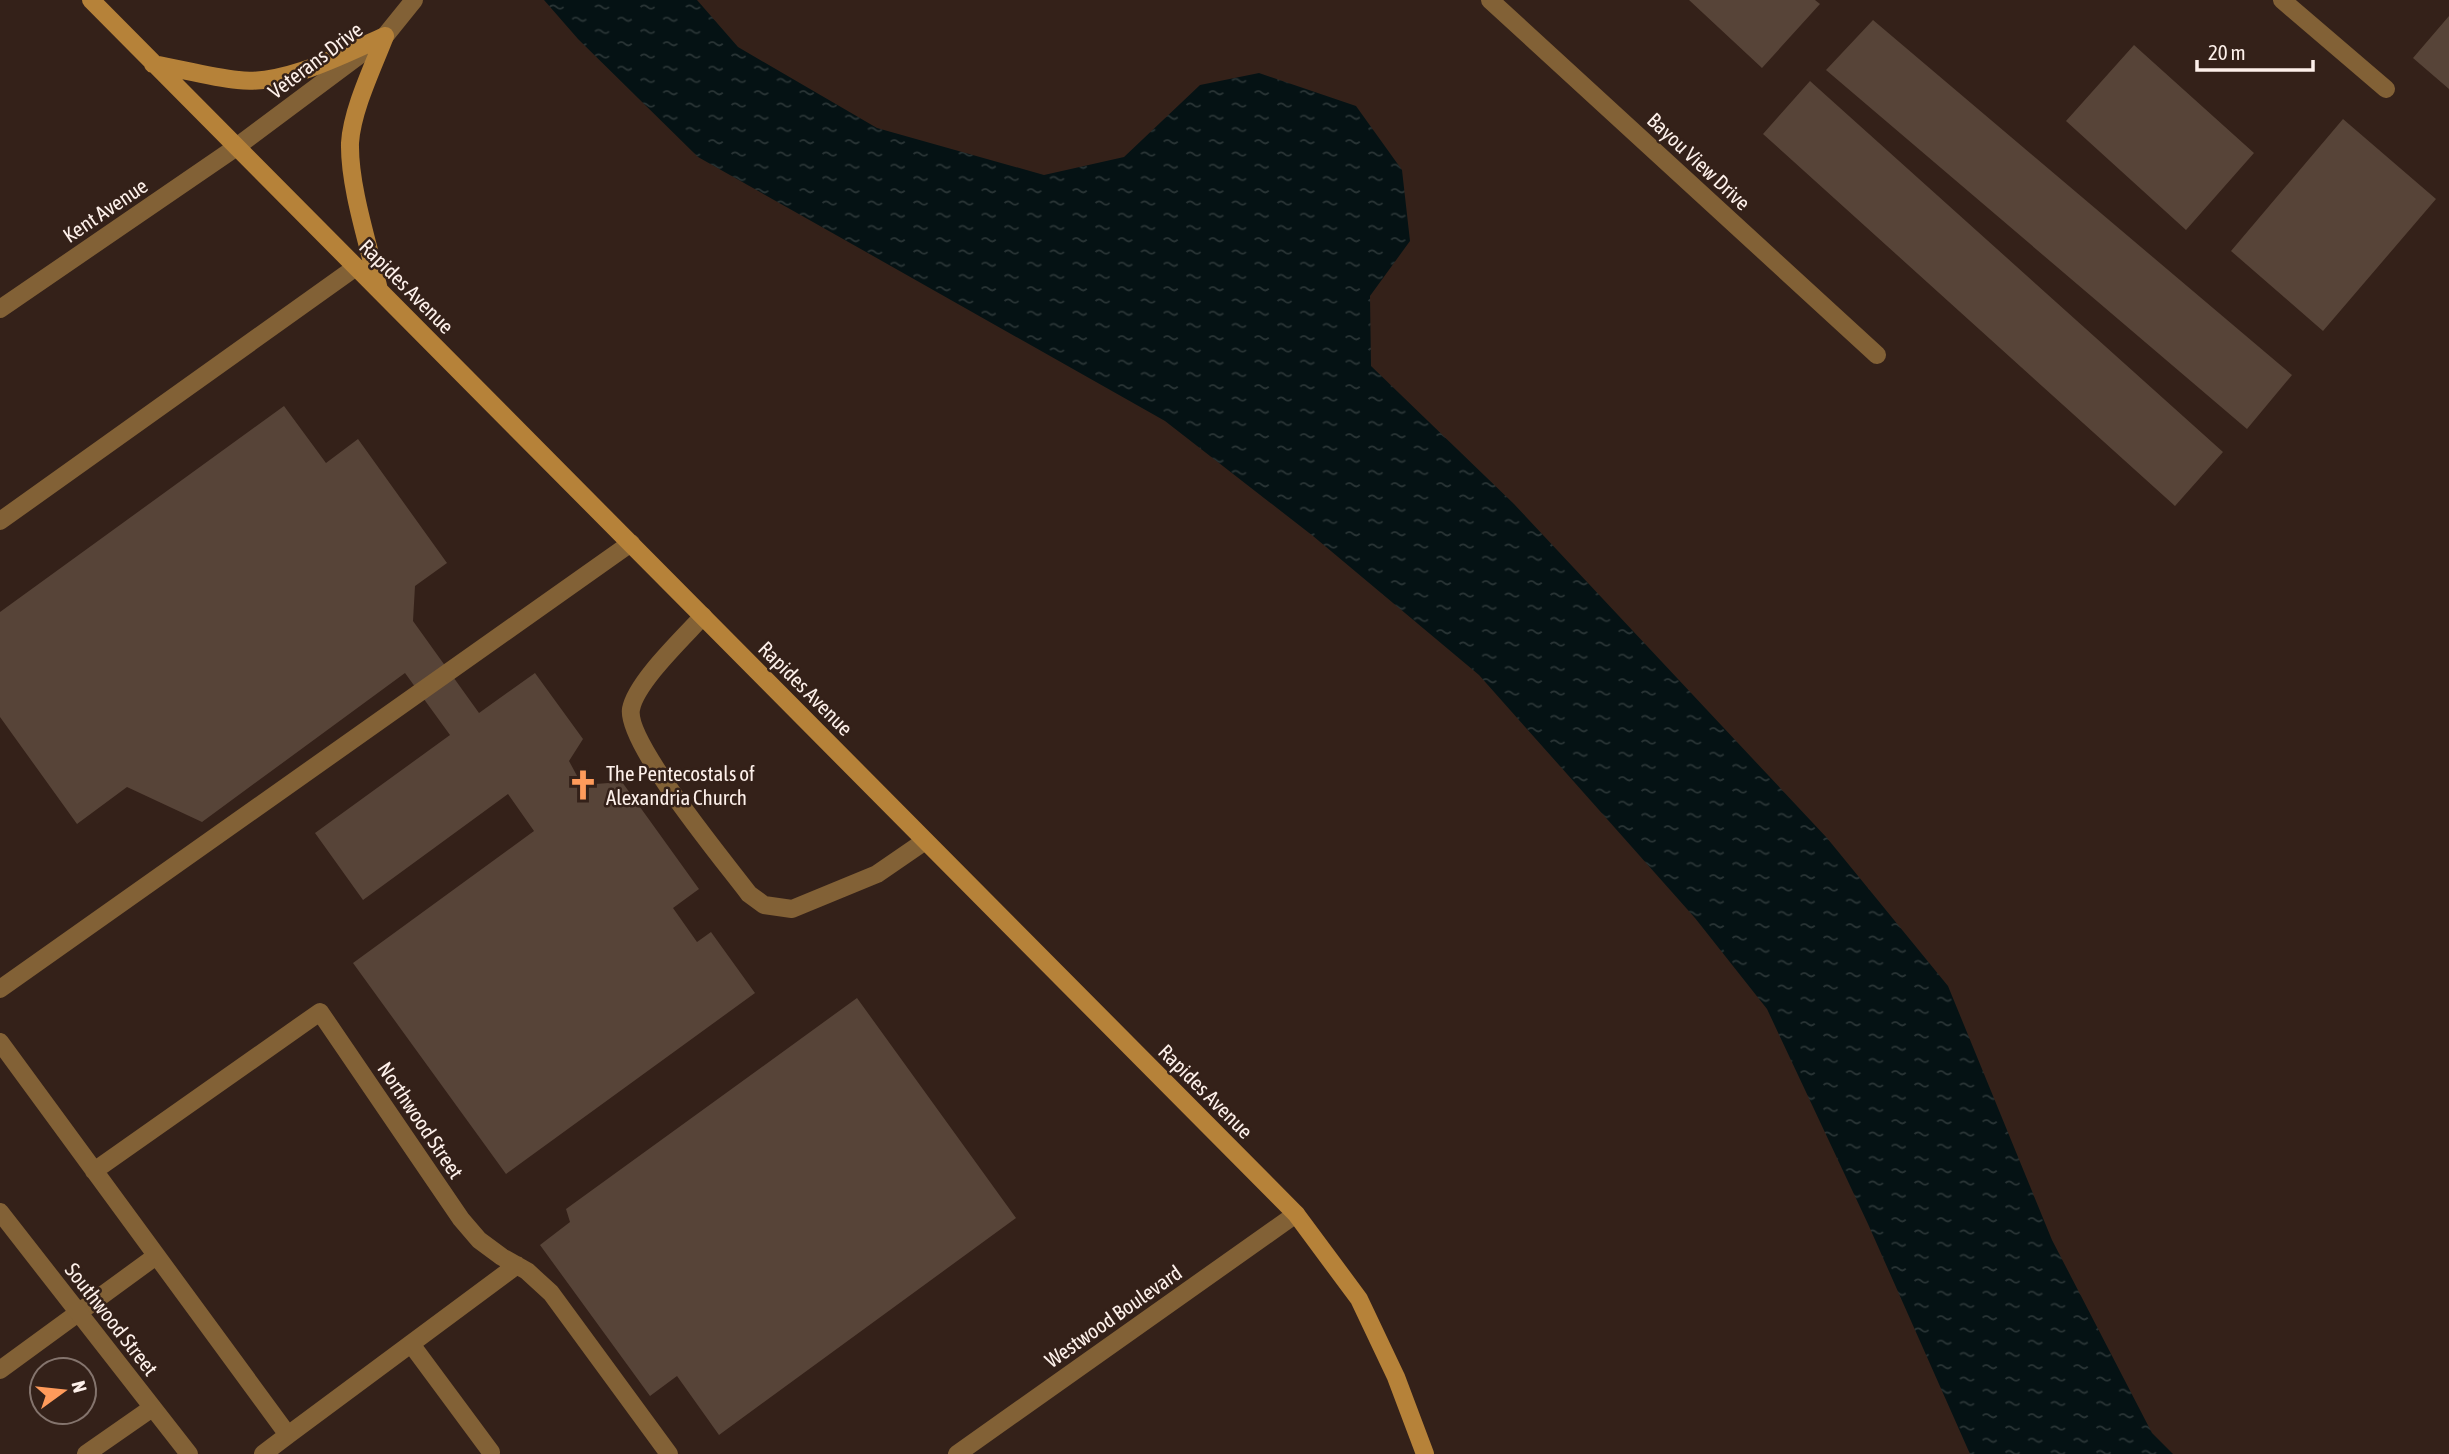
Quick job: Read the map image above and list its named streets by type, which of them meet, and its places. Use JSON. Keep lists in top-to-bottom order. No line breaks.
{"streets":{"main road":["Rapides Avenue"],"street":["Veterans Drive","Bayou View Drive","Kent Avenue","Northwood Street","Westwood Boulevard","Southwood Street"]},"crossings":[["Veterans Drive","Kent Avenue"],["Veterans Drive","Rapides Avenue"],["Kent Avenue","Rapides Avenue"],["Rapides Avenue","Westwood Boulevard"]],"places":{"church":["The Pentecostals of Alexandria Church"]},"scale_bar":"20 m","north":"right"}
